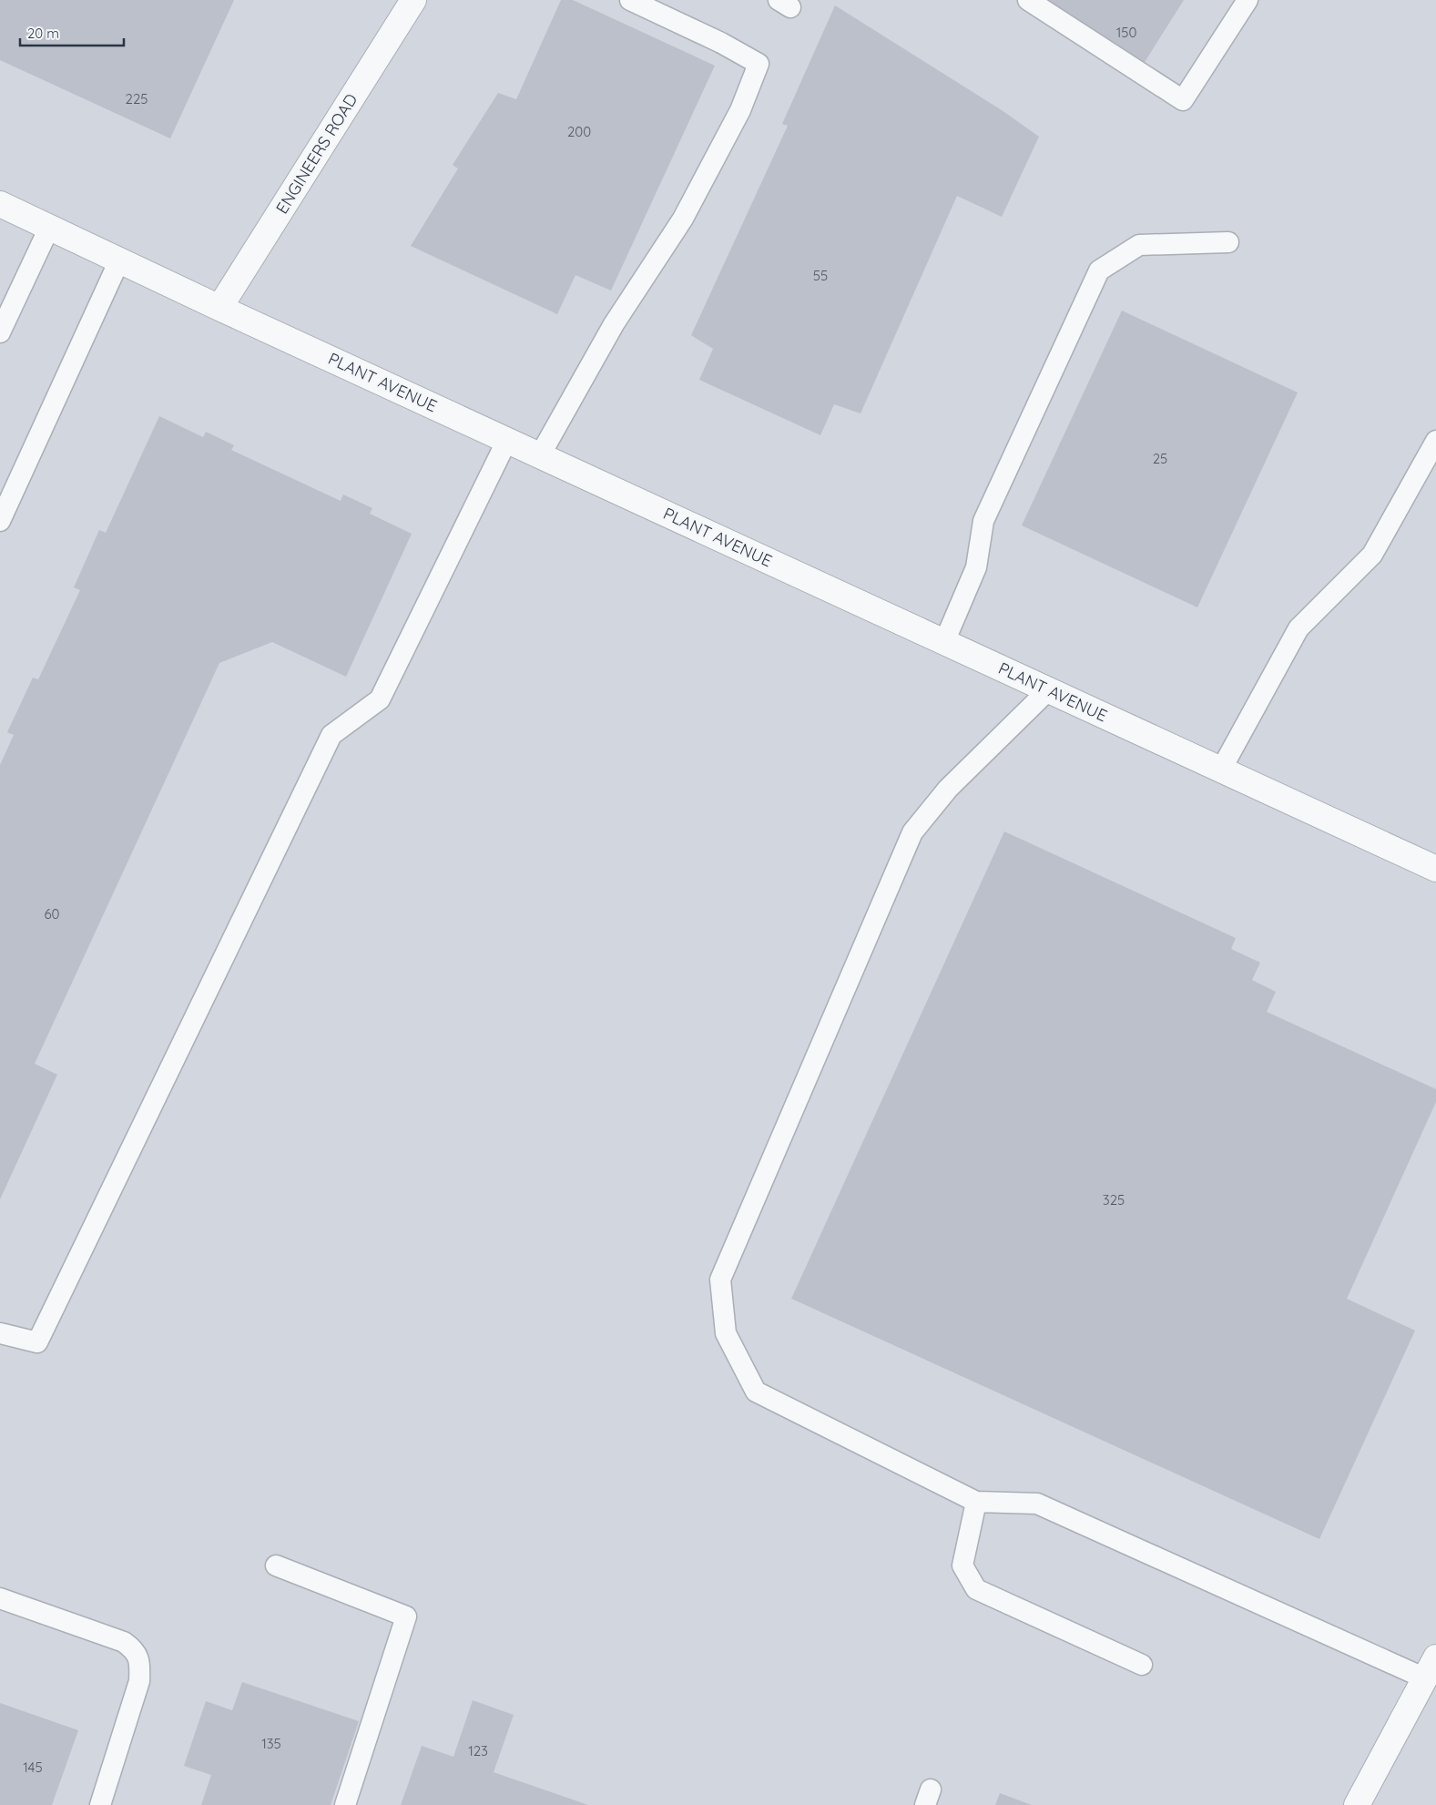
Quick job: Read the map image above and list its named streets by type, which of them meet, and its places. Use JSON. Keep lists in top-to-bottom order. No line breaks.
{"streets":{"street":["ENGINEERS ROAD","PLANT AVENUE"]},"crossings":[["ENGINEERS ROAD","PLANT AVENUE"]],"house_numbers":["150","225","200","55","25","60","325","135","123","145"],"scale_bar":"20 m"}
